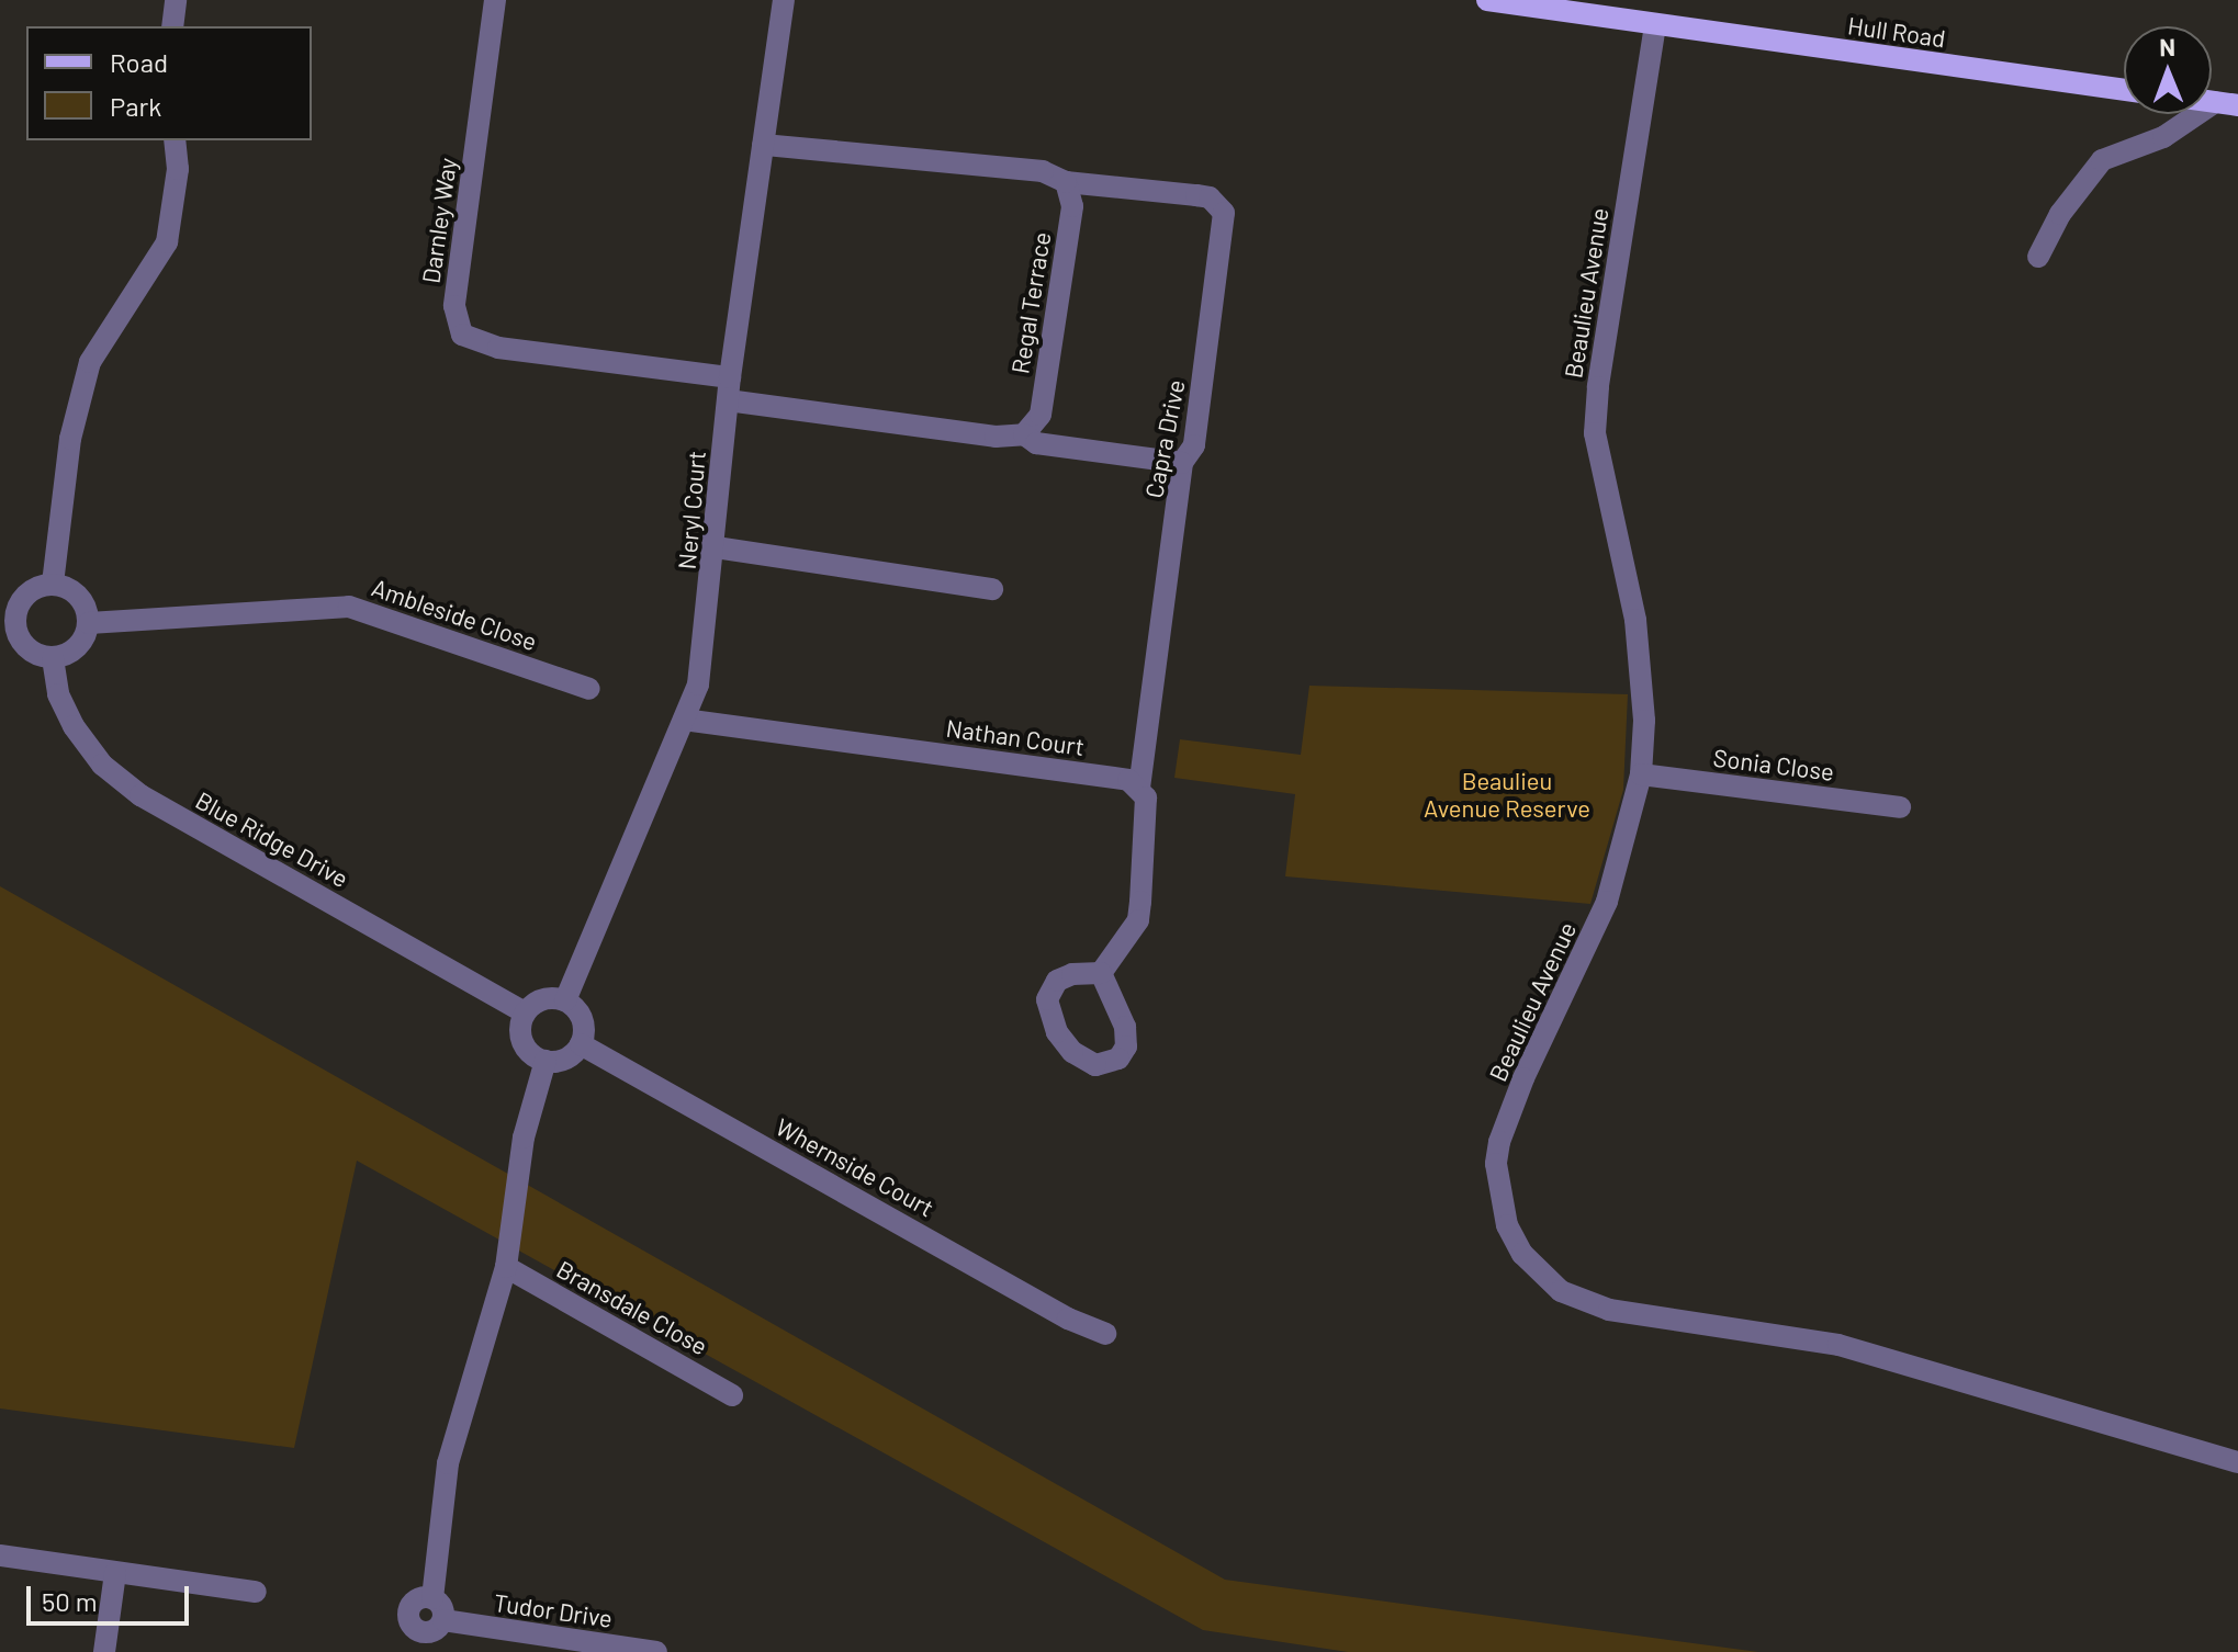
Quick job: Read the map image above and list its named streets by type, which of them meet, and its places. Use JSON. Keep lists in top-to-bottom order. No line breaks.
{"streets":{"main road":["Hull Road"],"street":["Darnley Way","Beaulieu Avenue","Regal Terrace","Capra Drive","Neryl Court","Ambleside Close","Nathan Court","Sonia Close","Blue Ridge Drive","Whernside Court","Bransdale Close","Tudor Drive"]},"crossings":[["Hull Road","Beaulieu Avenue"],["Darnley Way","Neryl Court"],["Beaulieu Avenue","Sonia Close"],["Regal Terrace","Capra Drive"],["Capra Drive","Nathan Court"],["Neryl Court","Nathan Court"],["Neryl Court","Blue Ridge Drive"],["Neryl Court","Whernside Court"],["Ambleside Close","Blue Ridge Drive"],["Blue Ridge Drive","Whernside Court"]],"parks":["Beaulieu Avenue Reserve"],"legend":["Road","Park"],"scale_bar":"50 m","north":"top"}
